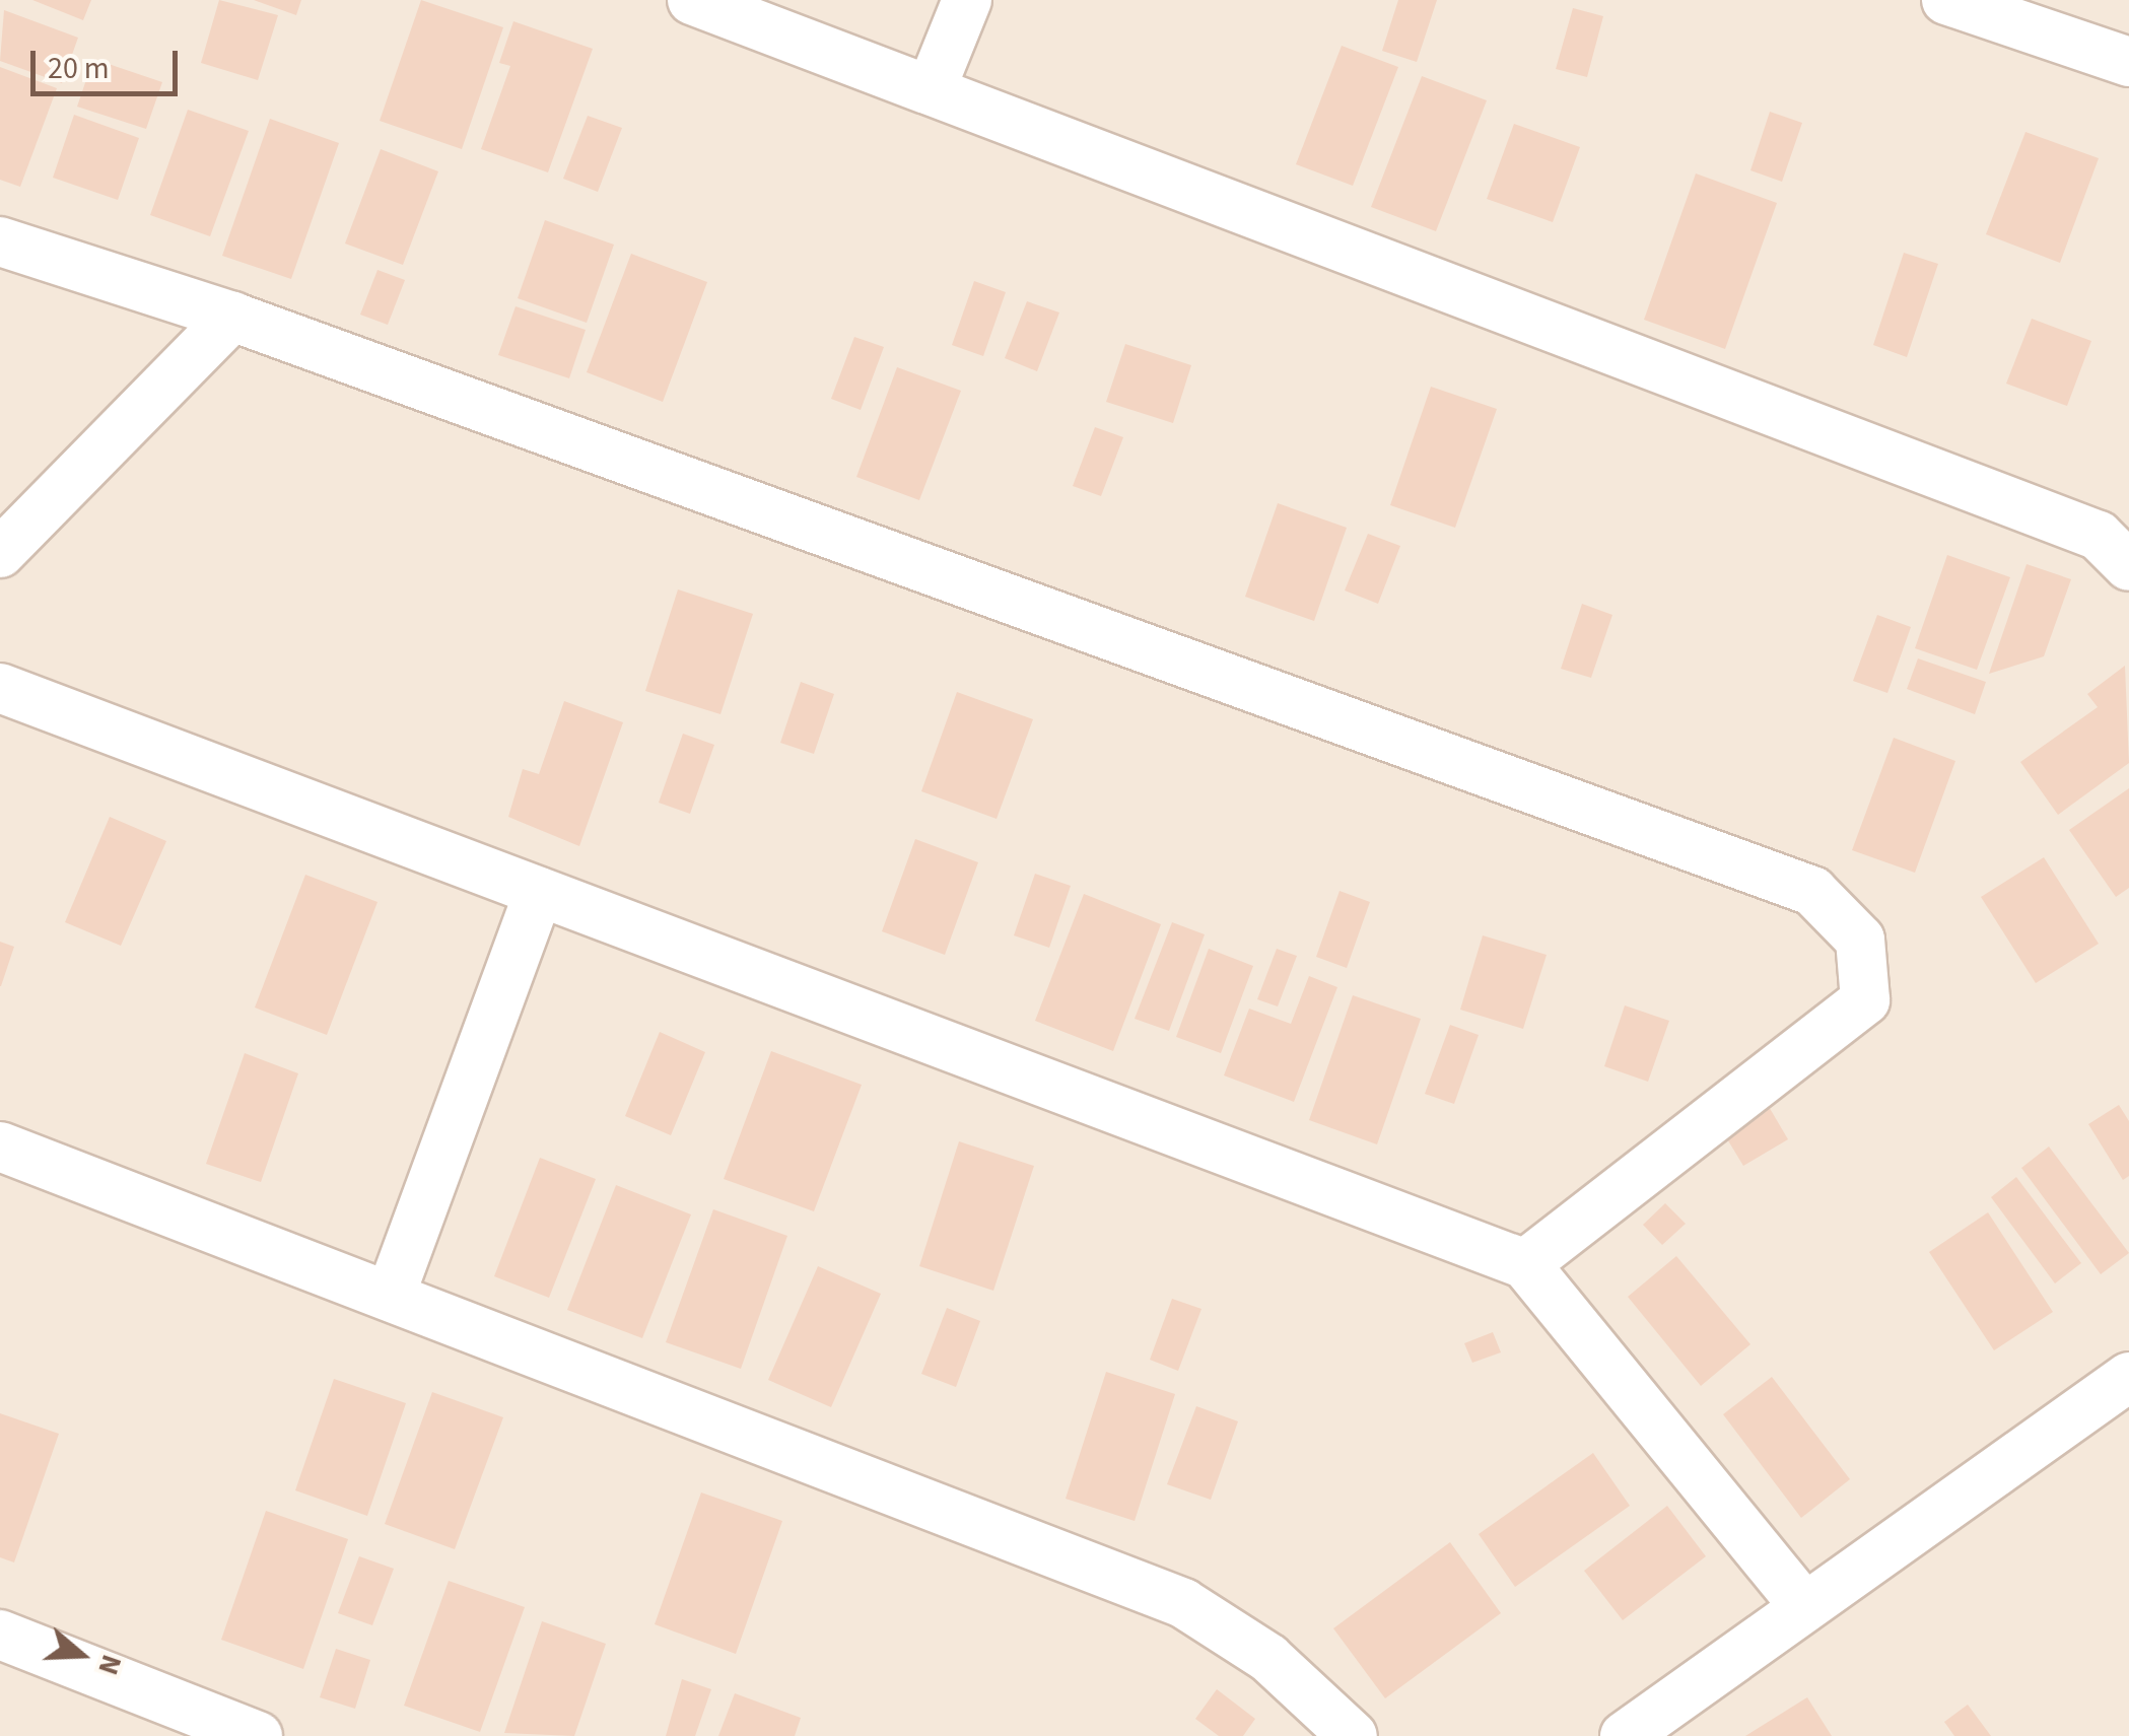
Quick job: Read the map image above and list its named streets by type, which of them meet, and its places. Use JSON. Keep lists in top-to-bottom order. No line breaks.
{"scale_bar":"20 m","north":"right"}
